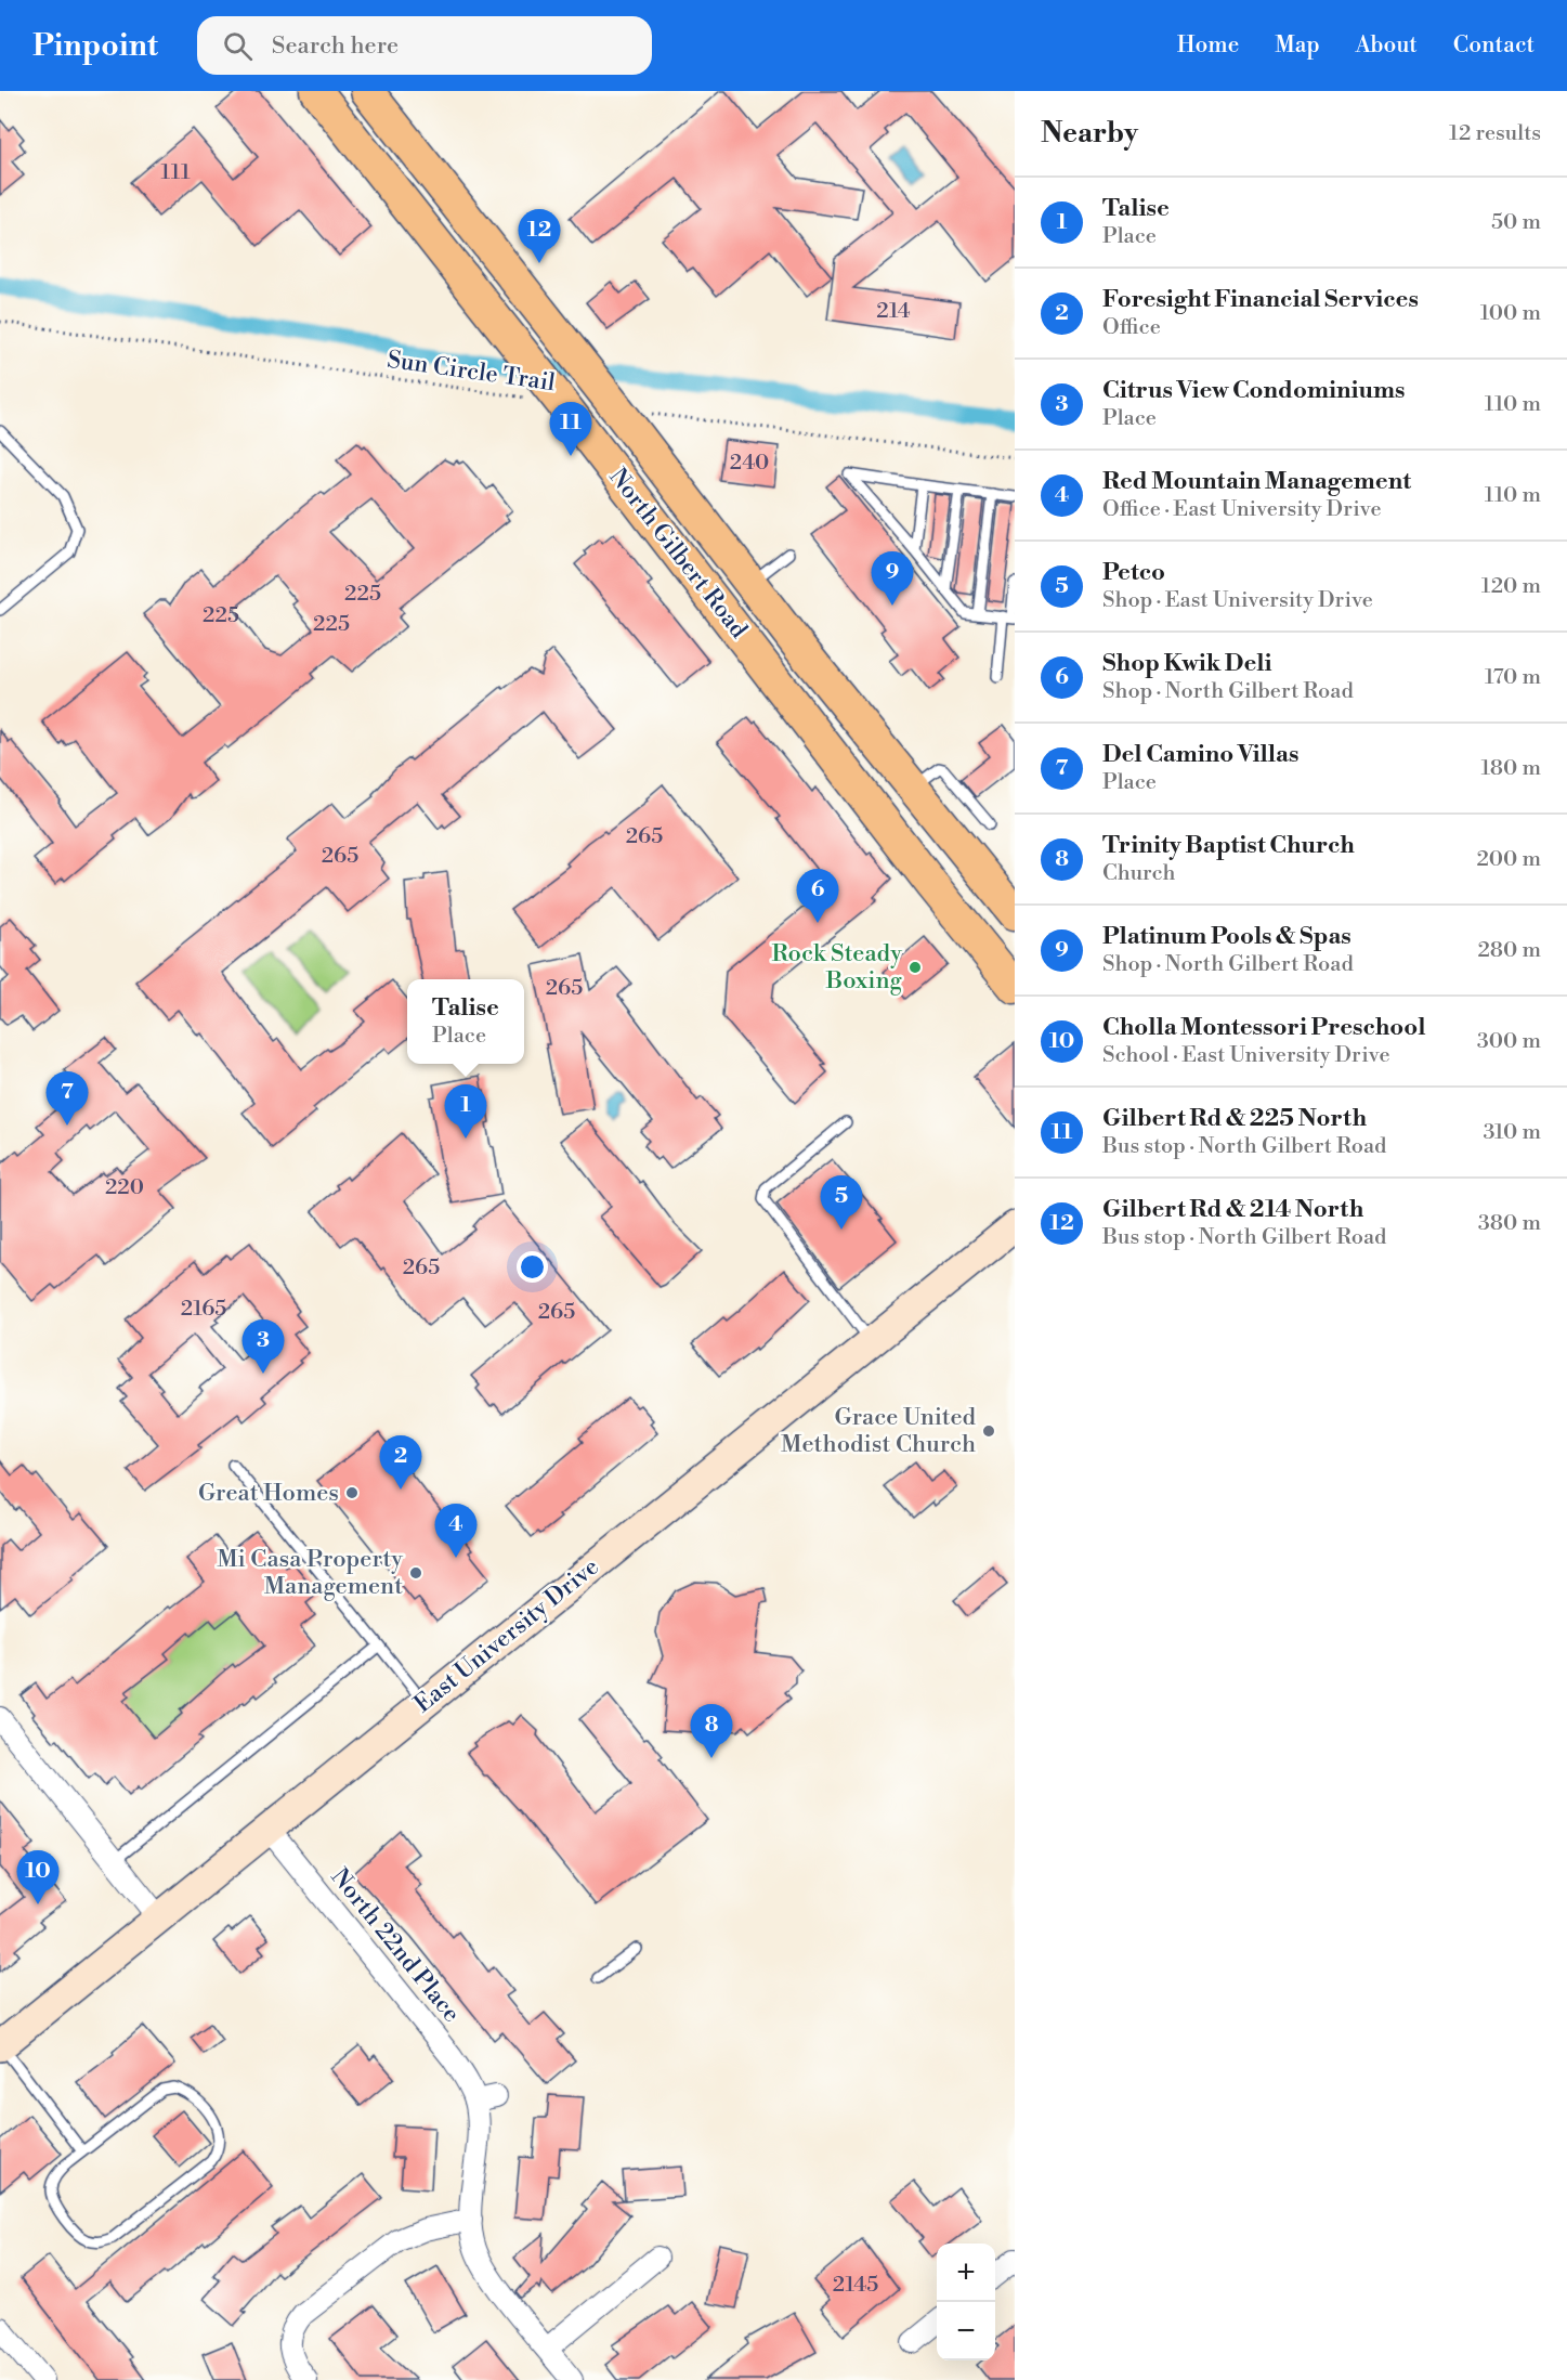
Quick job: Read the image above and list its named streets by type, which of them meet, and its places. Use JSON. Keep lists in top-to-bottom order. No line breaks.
{"streets":{"main road":["North Gilbert Road","East University Drive"],"street":["North 22nd Place"],"path":["Sun Circle Trail"]},"crossings":[["Sun Circle Trail","North Gilbert Road"],["East University Drive","North 22nd Place"]],"places":["Rock Steady Boxing","Grace United Methodist Church","Great Homes","Mi Casa Property Management"],"house_numbers":["111","214","240","225","225","225","265","265","265","220","265","2165","265","2145"],"page":{"header":"Pinpoint","search":"Search here","nav":["Home","Map","About","Contact"],"heading":["Nearby","12 results"],"list":[{"mark":"1","name":"Talise","note":"Place","value":"50 m"},{"mark":"2","name":"Foresight Financial Services","note":"Office","value":"100 m"},{"mark":"3","name":"Citrus View Condominiums","note":"Place","value":"110 m"},{"mark":"4","name":"Red Mountain Management","note":"Office · East University Drive","value":"110 m"},{"mark":"5","name":"Petco","note":"Shop · East University Drive","value":"120 m"},{"mark":"6","name":"Shop Kwik Deli","note":"Shop · North Gilbert Road","value":"170 m"},{"mark":"7","name":"Del Camino Villas","note":"Place","value":"180 m"},{"mark":"8","name":"Trinity Baptist Church","note":"Church","value":"200 m"},{"mark":"9","name":"Platinum Pools & Spas","note":"Shop · North Gilbert Road","value":"280 m"},{"mark":"10","name":"Cholla Montessori Preschool","note":"School · East University Drive","value":"300 m"},{"mark":"11","name":"Gilbert Rd & 225 North","note":"Bus stop · North Gilbert Road","value":"310 m"},{"mark":"12","name":"Gilbert Rd & 214 North","note":"Bus stop · North Gilbert Road","value":"380 m"}],"pins":["12","11","9","6","7","1","5","3","2","4","8","10"],"popup":["Talise","Place"],"map_buttons":["+","−"]}}
